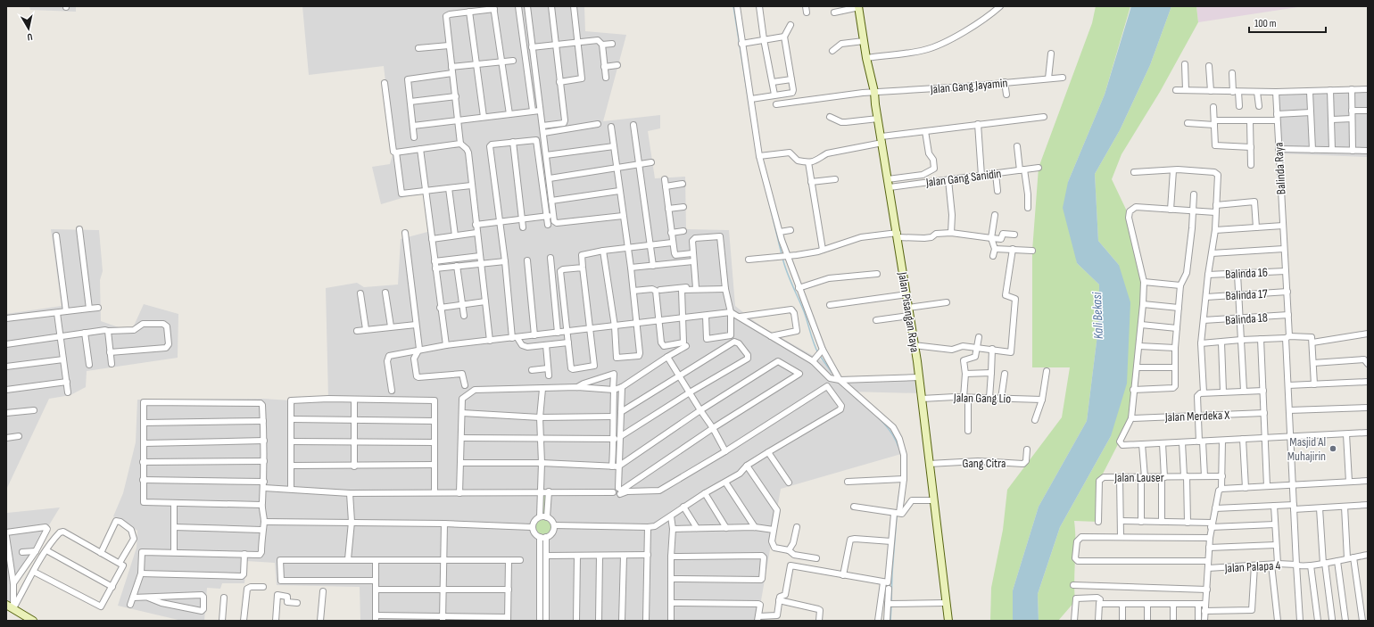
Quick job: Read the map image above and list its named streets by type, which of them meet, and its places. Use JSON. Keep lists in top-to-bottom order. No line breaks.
{"streets":{"street":["Jalan Gang Jayamin","Balinda Raya","Jalan Gang Sanidin","Balinda 16","Balinda 17","Jalan Pisangan Raya","Balinda 18","Jalan Gang Lio","Jalan Merdeka X","Gang Citra","Jalan Lauser","Jalan Palapa 4"]},"crossings":[["Jalan Gang Jayamin","Jalan Pisangan Raya"],["Balinda Raya","Balinda 16"],["Balinda Raya","Balinda 17"],["Balinda Raya","Balinda 18"],["Balinda Raya","Jalan Palapa 4"],["Jalan Gang Sanidin","Jalan Pisangan Raya"],["Jalan Pisangan Raya","Jalan Gang Lio"],["Jalan Pisangan Raya","Gang Citra"]],"water":["Kali Bekasi"],"places":["Masjid Al Muhajirin"],"scale_bar":"100 m","north":"bottom"}
